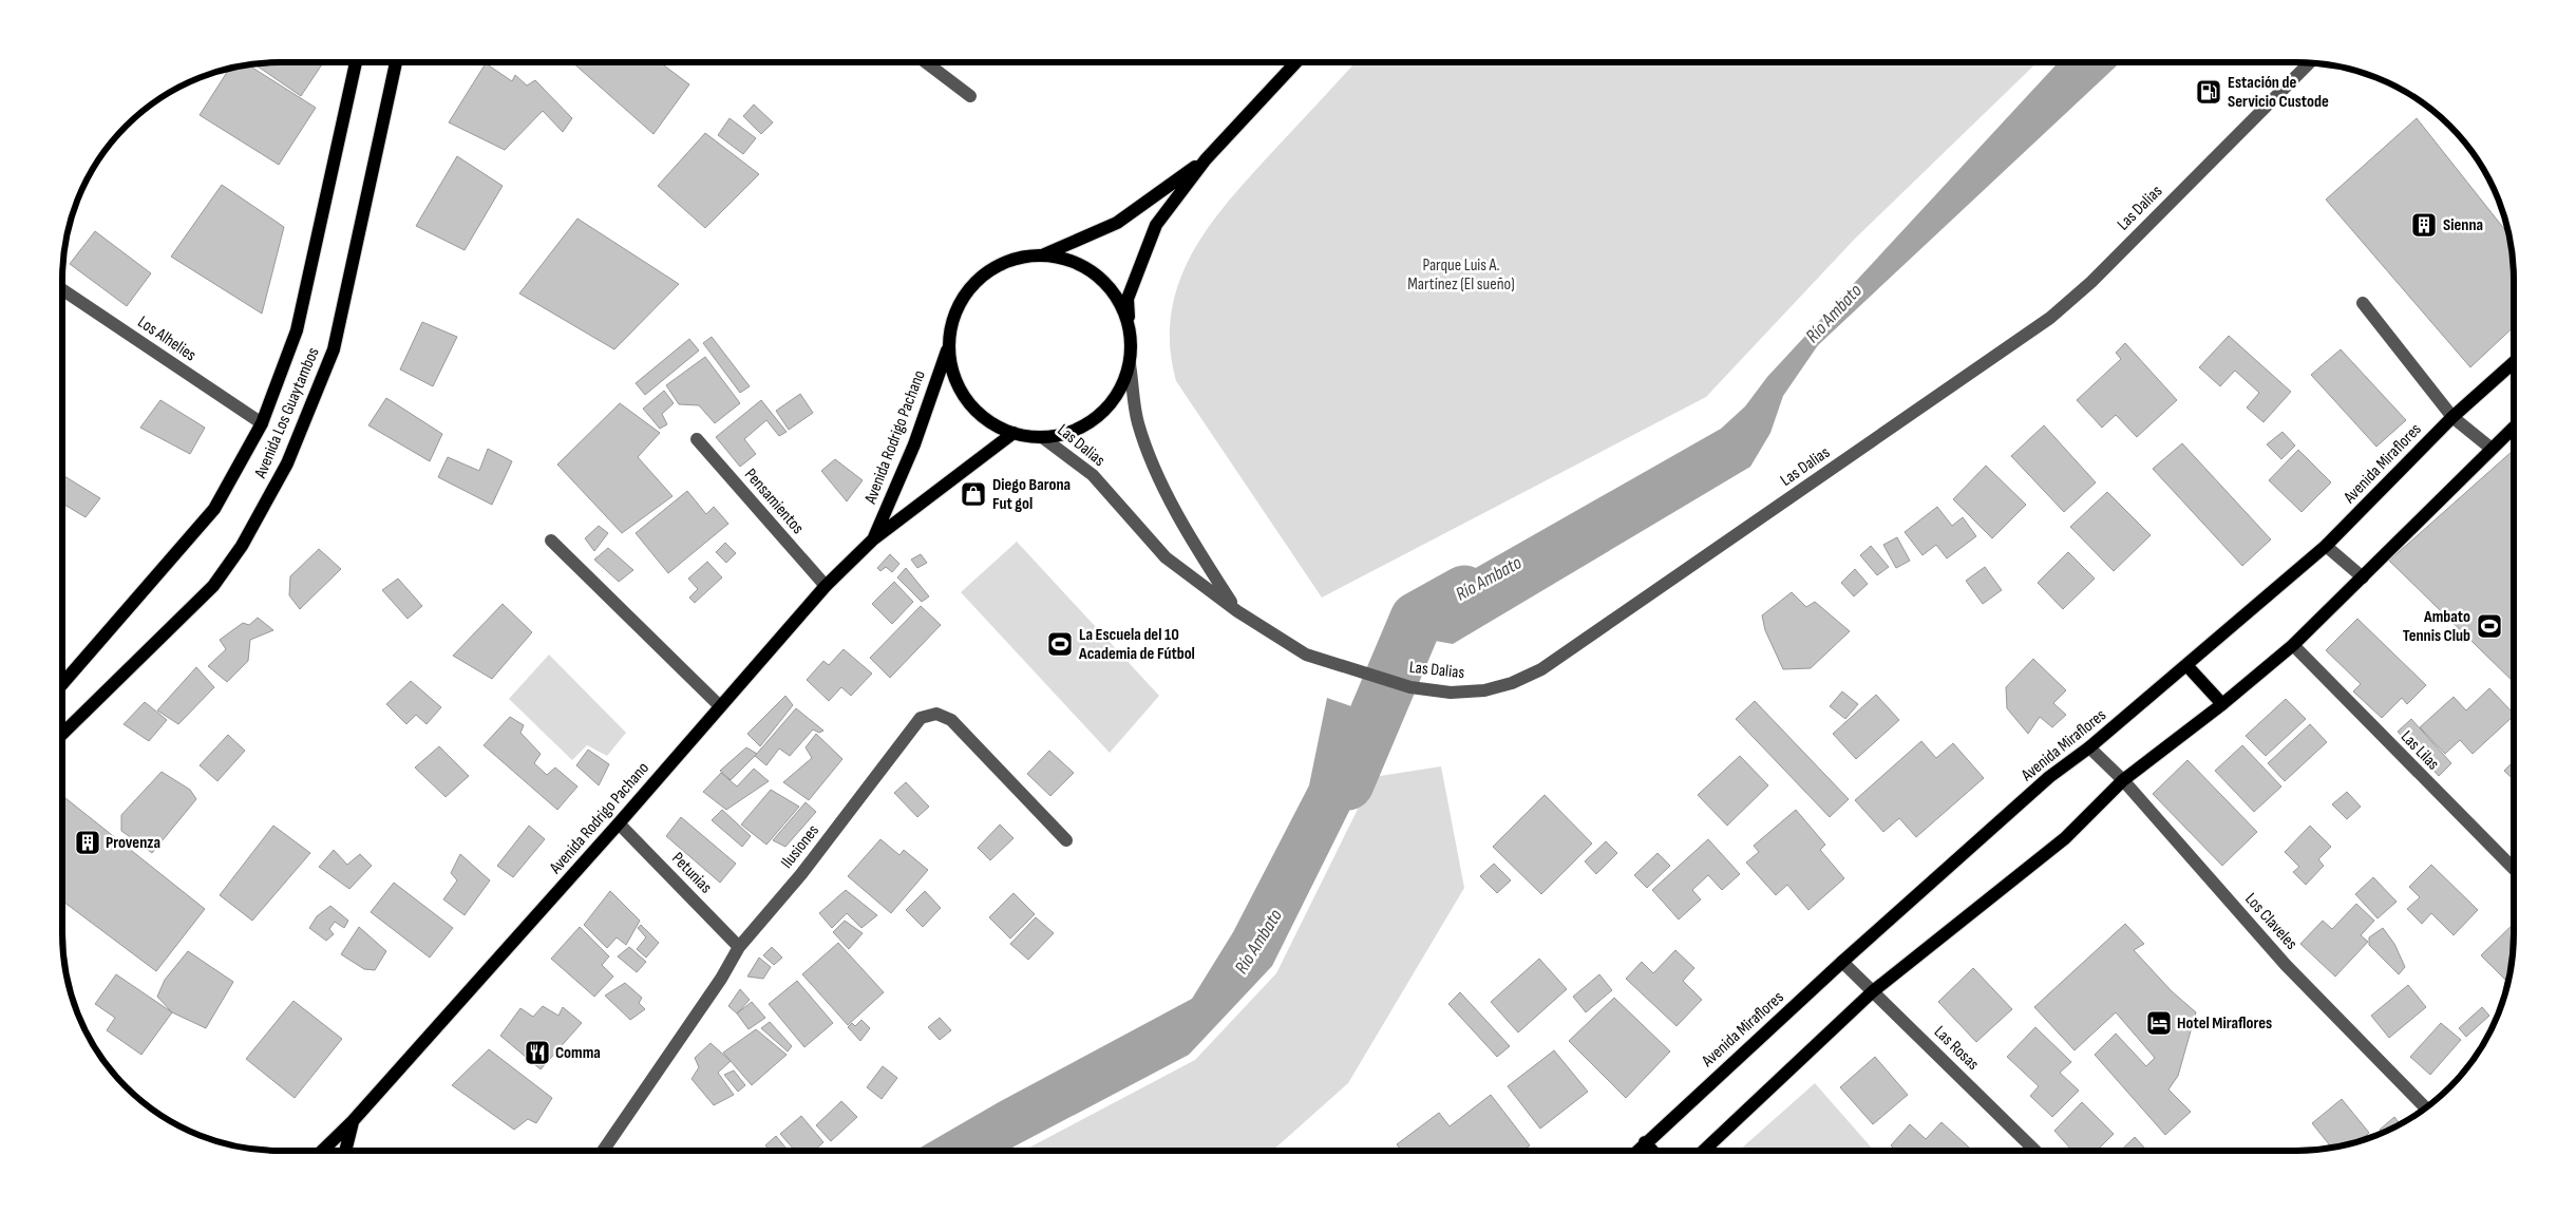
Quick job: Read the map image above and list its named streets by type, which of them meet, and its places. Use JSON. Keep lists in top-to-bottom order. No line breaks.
{"streets":{"main road":["Avenida Los Guaytambos","Avenida Rodrigo Pachano","Avenida Miraflores"],"street":["Las Dalias","Los Alhelies","Pensamientos","Las Lilas","Ilusiones","Petunias","Los Claveles","Las Rosas"]},"crossings":[["Las Dalias","Avenida Rodrigo Pachano"],["Los Alhelies","Avenida Los Guaytambos"],["Avenida Rodrigo Pachano","Pensamientos"],["Avenida Rodrigo Pachano","Petunias"],["Avenida Miraflores","Los Claveles"],["Avenida Miraflores","Las Rosas"],["Ilusiones","Petunias"]],"water":["Río Ambato"],"parks":["Parque Luis A. Martínez (El sueño)"],"places":{"fuel station":["Estación de Servicio Custode"],"building":["Sienna","Provenza"],"shop":["Diego Barona Fut gol"],"sports":["Ambato Tennis Club","La Escuela del 10 Academia de Fútbol"],"hotel":["Hotel Miraflores"],"restaurant":["Comma"]}}
